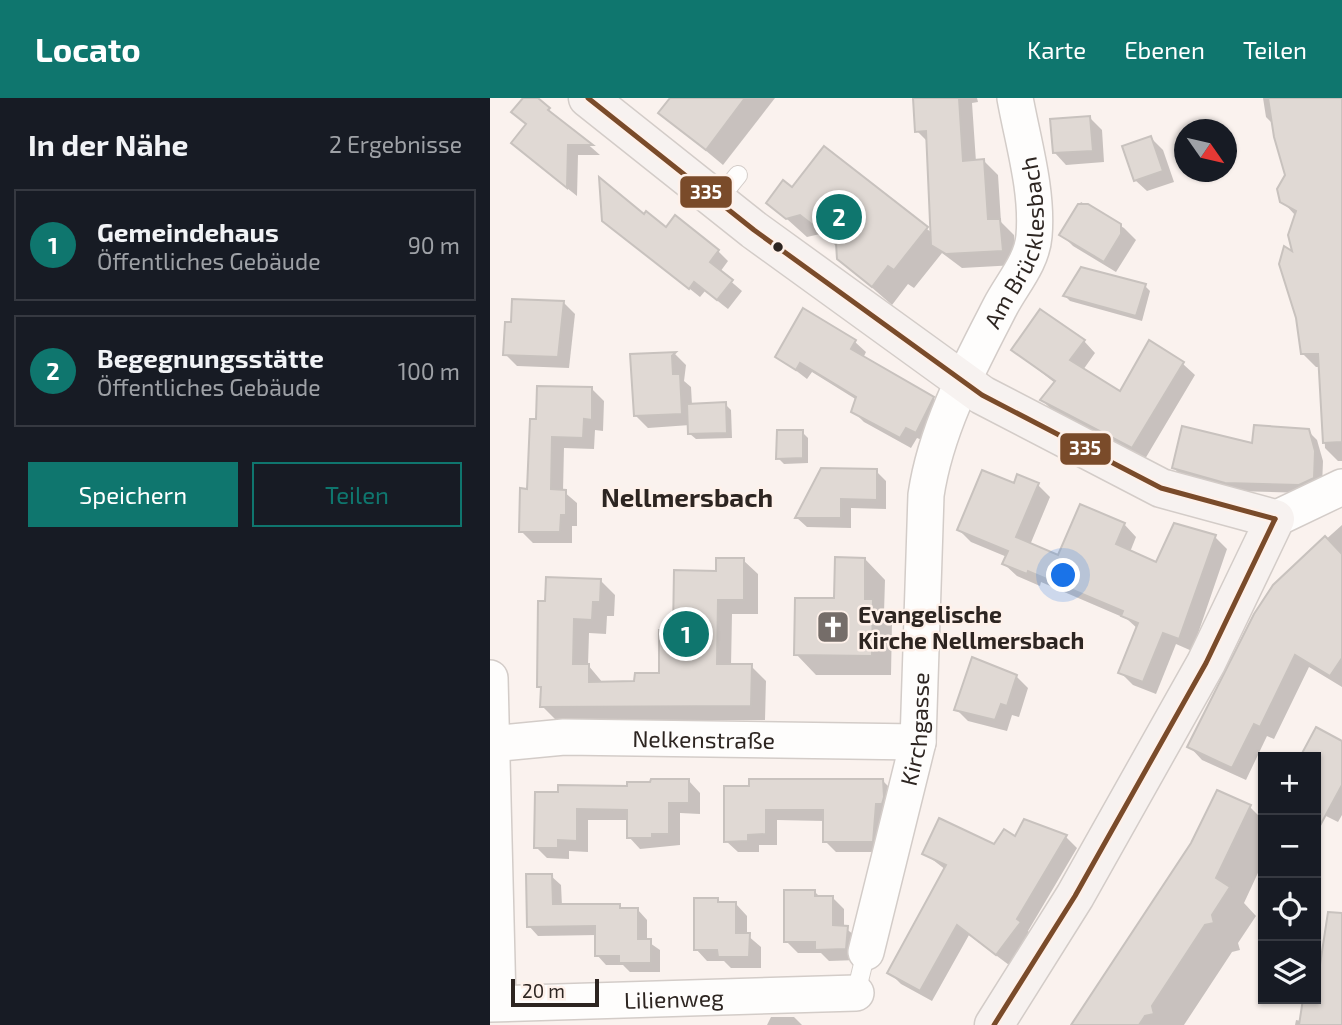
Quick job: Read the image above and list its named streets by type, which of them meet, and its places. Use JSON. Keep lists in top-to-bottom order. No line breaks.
{"streets":{"street":["Am Brücklesbach","Kirchgasse","Nelkenstraße","Lilienweg"]},"crossings":[["Am Brücklesbach","Kirchgasse"],["Kirchgasse","Nelkenstraße"]],"districts":["Nellmersbach"],"places":{"church":["Evangelische Kirche Nellmersbach"]},"lines":["transit line 335"],"scale_bar":"20 m","north":"bottom right","page":{"header":"Locato","nav":["Karte","Ebenen","Teilen"],"heading":["In der Nähe","2 Ergebnisse"],"list":[{"mark":"1","name":"Gemeindehaus","note":"Öffentliches Gebäude","value":"90 m"},{"mark":"2","name":"Begegnungsstätte","note":"Öffentliches Gebäude","value":"100 m"}],"pins":["2","1"],"buttons":["Speichern","Teilen"],"map_buttons":["+","−"],"scale":"20 m"}}
